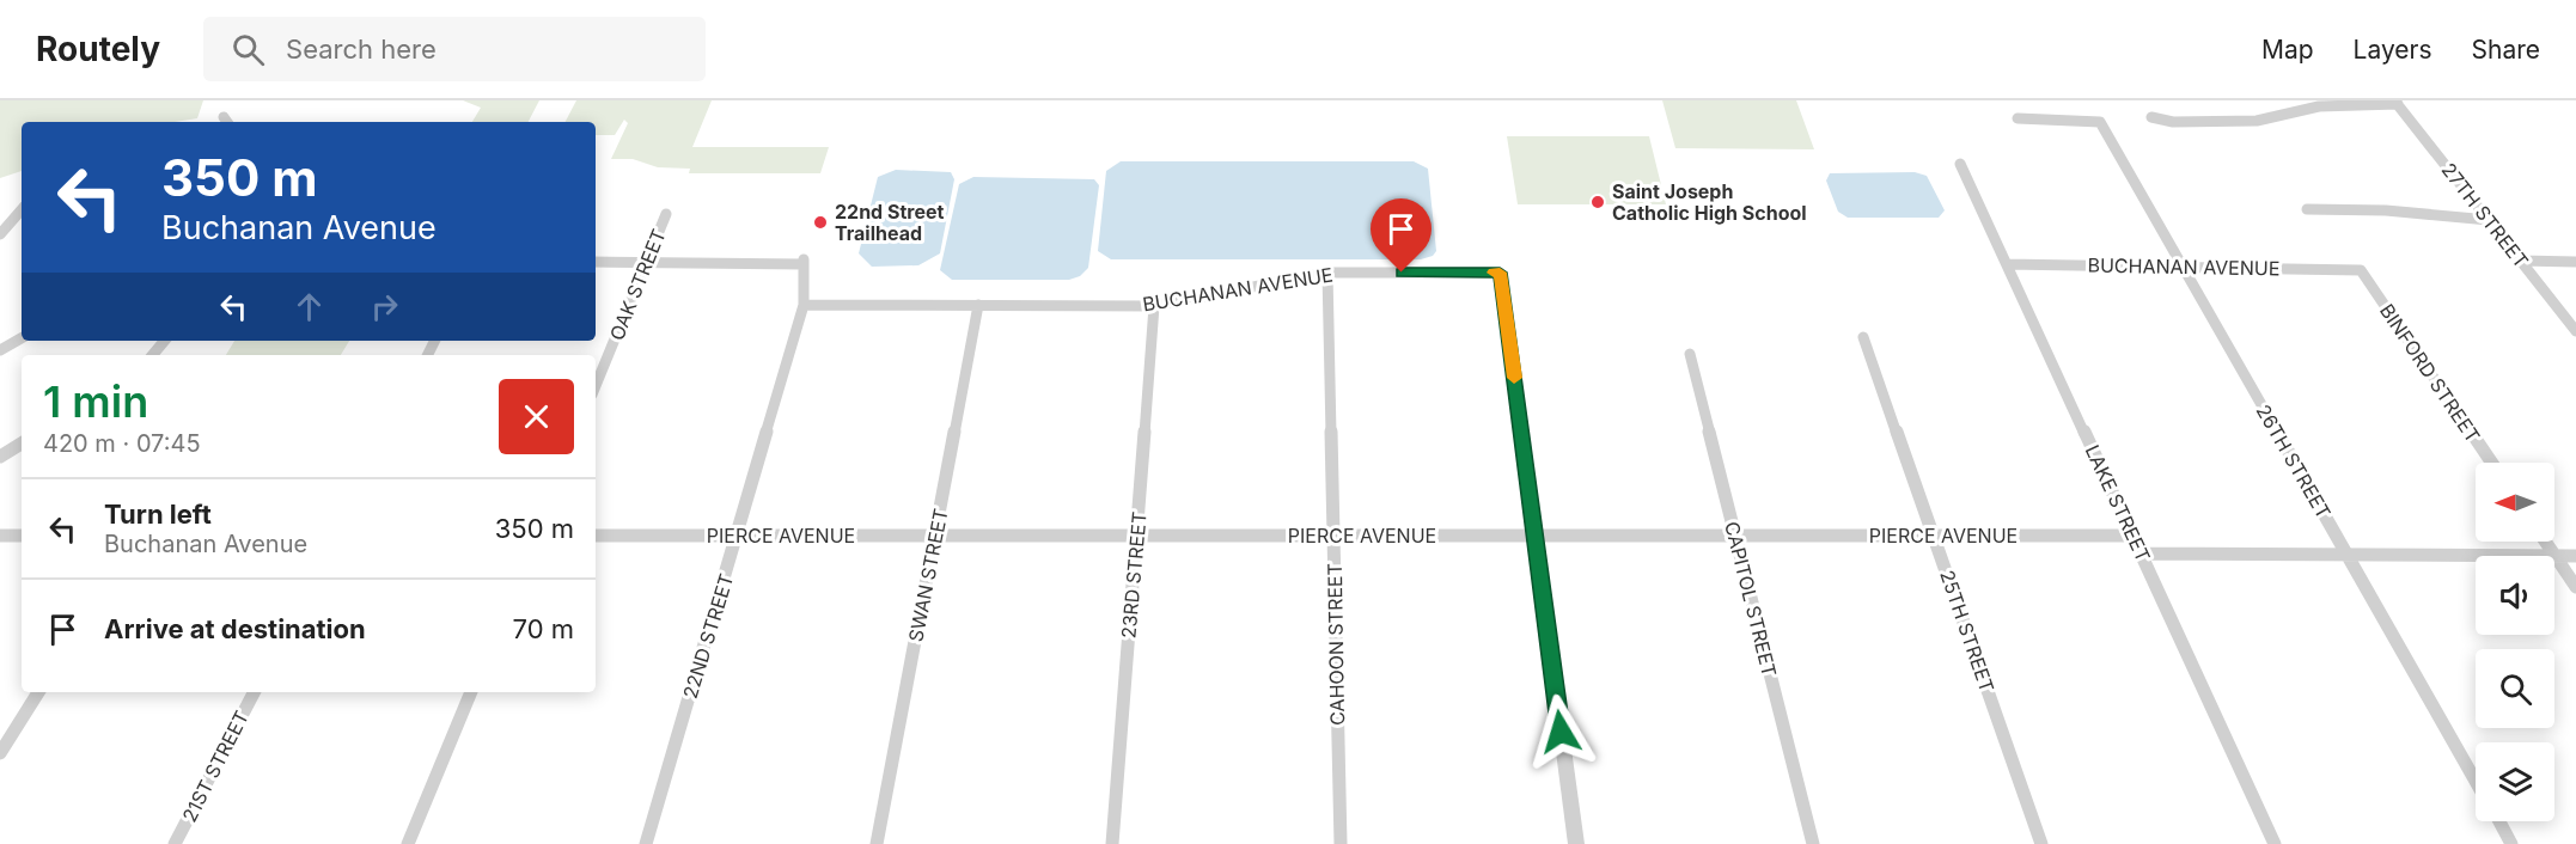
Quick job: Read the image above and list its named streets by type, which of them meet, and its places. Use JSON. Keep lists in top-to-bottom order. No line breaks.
{"streets":{"street":["27TH STREET","BUCHANAN AVENUE","OAK STREET","BINFORD STREET","26TH STREET","LAKE STREET","PIERCE AVENUE","SWAN STREET","23RD STREET","CAPITOL STREET","25TH STREET","22ND STREET","CAHOON STREET","21ST STREET"]},"crossings":[["BUCHANAN AVENUE","BINFORD STREET"],["BUCHANAN AVENUE","26TH STREET"],["BUCHANAN AVENUE","LAKE STREET"],["BUCHANAN AVENUE","SWAN STREET"],["BUCHANAN AVENUE","23RD STREET"],["BUCHANAN AVENUE","22ND STREET"],["BUCHANAN AVENUE","CAHOON STREET"],["OAK STREET","22ND STREET"],["LAKE STREET","PIERCE AVENUE"],["PIERCE AVENUE","SWAN STREET"],["PIERCE AVENUE","23RD STREET"],["PIERCE AVENUE","CAPITOL STREET"],["PIERCE AVENUE","25TH STREET"],["PIERCE AVENUE","22ND STREET"],["PIERCE AVENUE","CAHOON STREET"]],"places":["Saint Joseph Catholic High School","22nd Street Trailhead"],"north":"left","page":{"header":"Routely","search":"Search here","nav":["Map","Layers","Share"],"turn":["350 m","Buchanan Avenue"],"heading":["1 min","420 m · 07:45"],"list":[{"name":"Turn left","note":"Buchanan Avenue","value":"350 m"},{"name":"Arrive at destination","value":"70 m"}]}}
